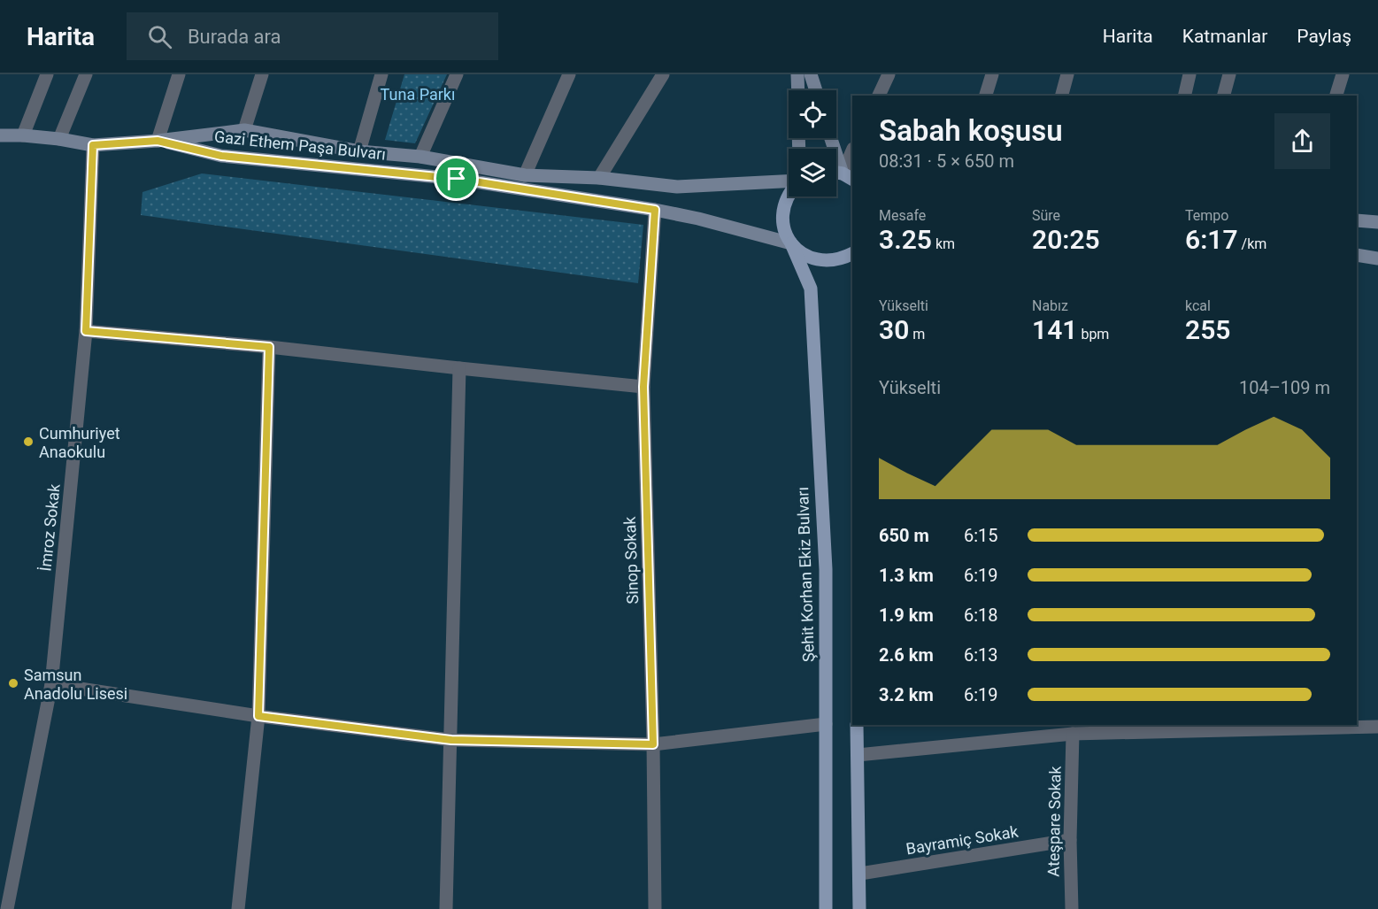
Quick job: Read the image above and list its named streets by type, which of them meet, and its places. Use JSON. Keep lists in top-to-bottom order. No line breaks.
{"streets":{"main road":["Gazi Ethem Paşa Bulvarı","Şehit Korhan Ekiz Bulvarı"],"street":["İmroz Sokak","Sinop Sokak","Ateşpare Sokak","Bayramiç Sokak"]},"crossings":[["Gazi Ethem Paşa Bulvarı","Sinop Sokak"],["Gazi Ethem Paşa Bulvarı","Şehit Korhan Ekiz Bulvarı"],["Ateşpare Sokak","Bayramiç Sokak"]],"parks":["Tuna Parkı"],"places":["Cumhuriyet Anaokulu","Samsun Anadolu Lisesi"],"page":{"header":"Harita","search":"Burada ara","nav":["Harita","Katmanlar","Paylaş"],"heading":["Sabah koşusu","08:31 · 5 × 650 m"],"stats":[["Mesafe","3.25 km"],["Süre","20:25"],["Tempo","6:17 /km"],["Yükselti","30 m"],["Nabız","141 bpm"],["kcal","255"]],"chart":["Yükselti","104–109 m"],"list":[{"name":"650 m","note":"6:15"},{"name":"1.3 km","note":"6:19"},{"name":"1.9 km","note":"6:18"},{"name":"2.6 km","note":"6:13"},{"name":"3.2 km","note":"6:19"}]}}
